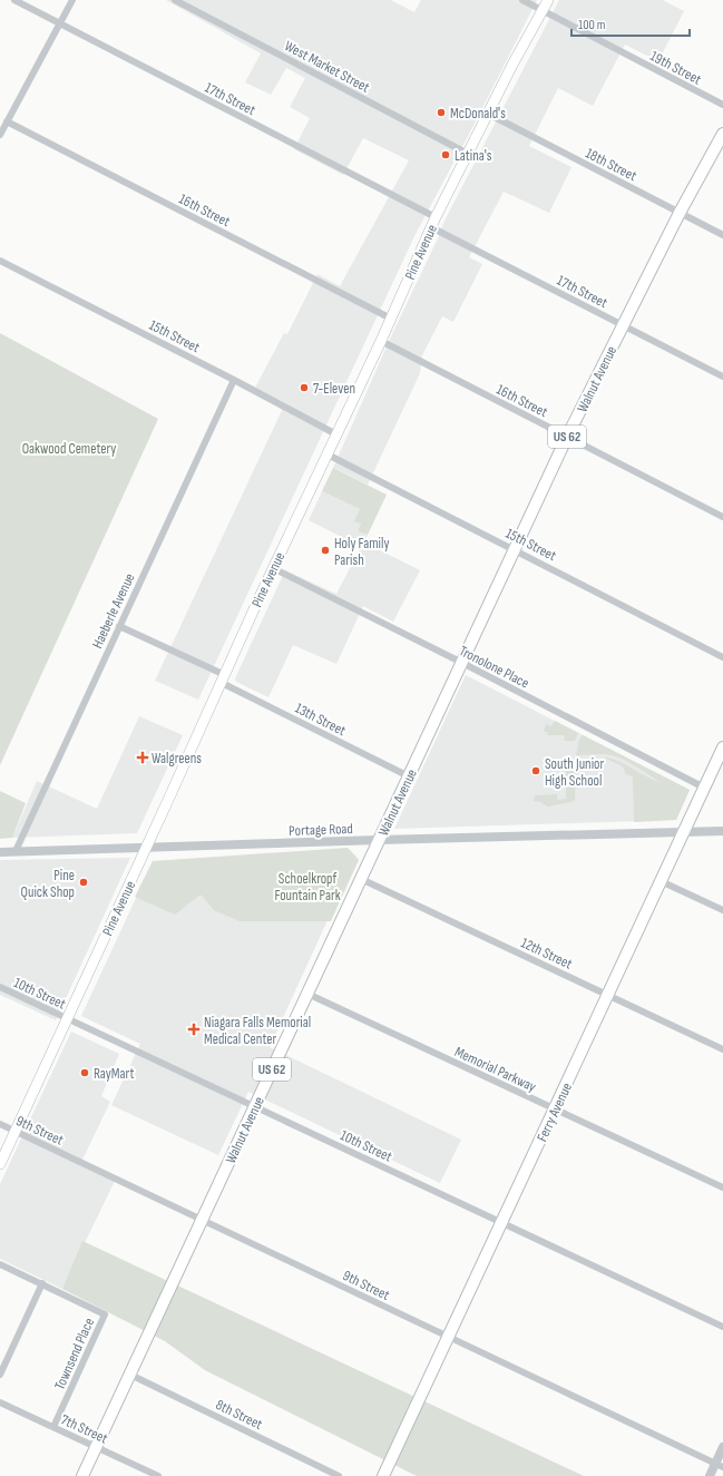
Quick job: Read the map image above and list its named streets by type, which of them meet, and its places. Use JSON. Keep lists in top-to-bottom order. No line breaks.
{"streets":{"main road":["Pine Avenue","Walnut Avenue","US 62","Ferry Avenue"],"street":["West Market Street","19th Street","17th Street","18th Street","16th Street","15th Street","Haeberle Avenue","Tronolone Place","13th Street","Portage Road","12th Street","10th Street","Memorial Parkway","9th Street","Townsend Place","8th Street","7th Street"]},"crossings":[["West Market Street","Pine Avenue"],["19th Street","Pine Avenue"],["17th Street","Pine Avenue"],["17th Street","Walnut Avenue"],["18th Street","Pine Avenue"],["18th Street","Walnut Avenue"],["16th Street","Pine Avenue"],["16th Street","Walnut Avenue"],["Pine Avenue","15th Street"],["Pine Avenue","Tronolone Place"],["Pine Avenue","13th Street"],["Pine Avenue","Portage Road"],["Pine Avenue","10th Street"],["Pine Avenue","9th Street"],["15th Street","Walnut Avenue"],["15th Street","Haeberle Avenue"],["Walnut Avenue","Tronolone Place"],["Walnut Avenue","13th Street"],["Walnut Avenue","Portage Road"],["Walnut Avenue","12th Street"],["Walnut Avenue","10th Street"],["Walnut Avenue","Memorial Parkway"],["Walnut Avenue","9th Street"],["Walnut Avenue","8th Street"],["Walnut Avenue","7th Street"],["Haeberle Avenue","13th Street"],["Haeberle Avenue","Portage Road"],["Tronolone Place","Ferry Avenue"],["Portage Road","Ferry Avenue"],["12th Street","Ferry Avenue"],["10th Street","Ferry Avenue"],["Memorial Parkway","Ferry Avenue"],["Ferry Avenue","9th Street"],["Townsend Place","7th Street"]],"parks":["Oakwood Cemetery","Schoelkropf Fountain Park"],"places":{"other":["McDonald's","Latina's","7-Eleven","Holy Family Parish","South Junior High School","Pine Quick Shop","RayMart"],"health":["Walgreens","Niagara Falls Memorial Medical Center"]},"scale_bar":"100 m"}
